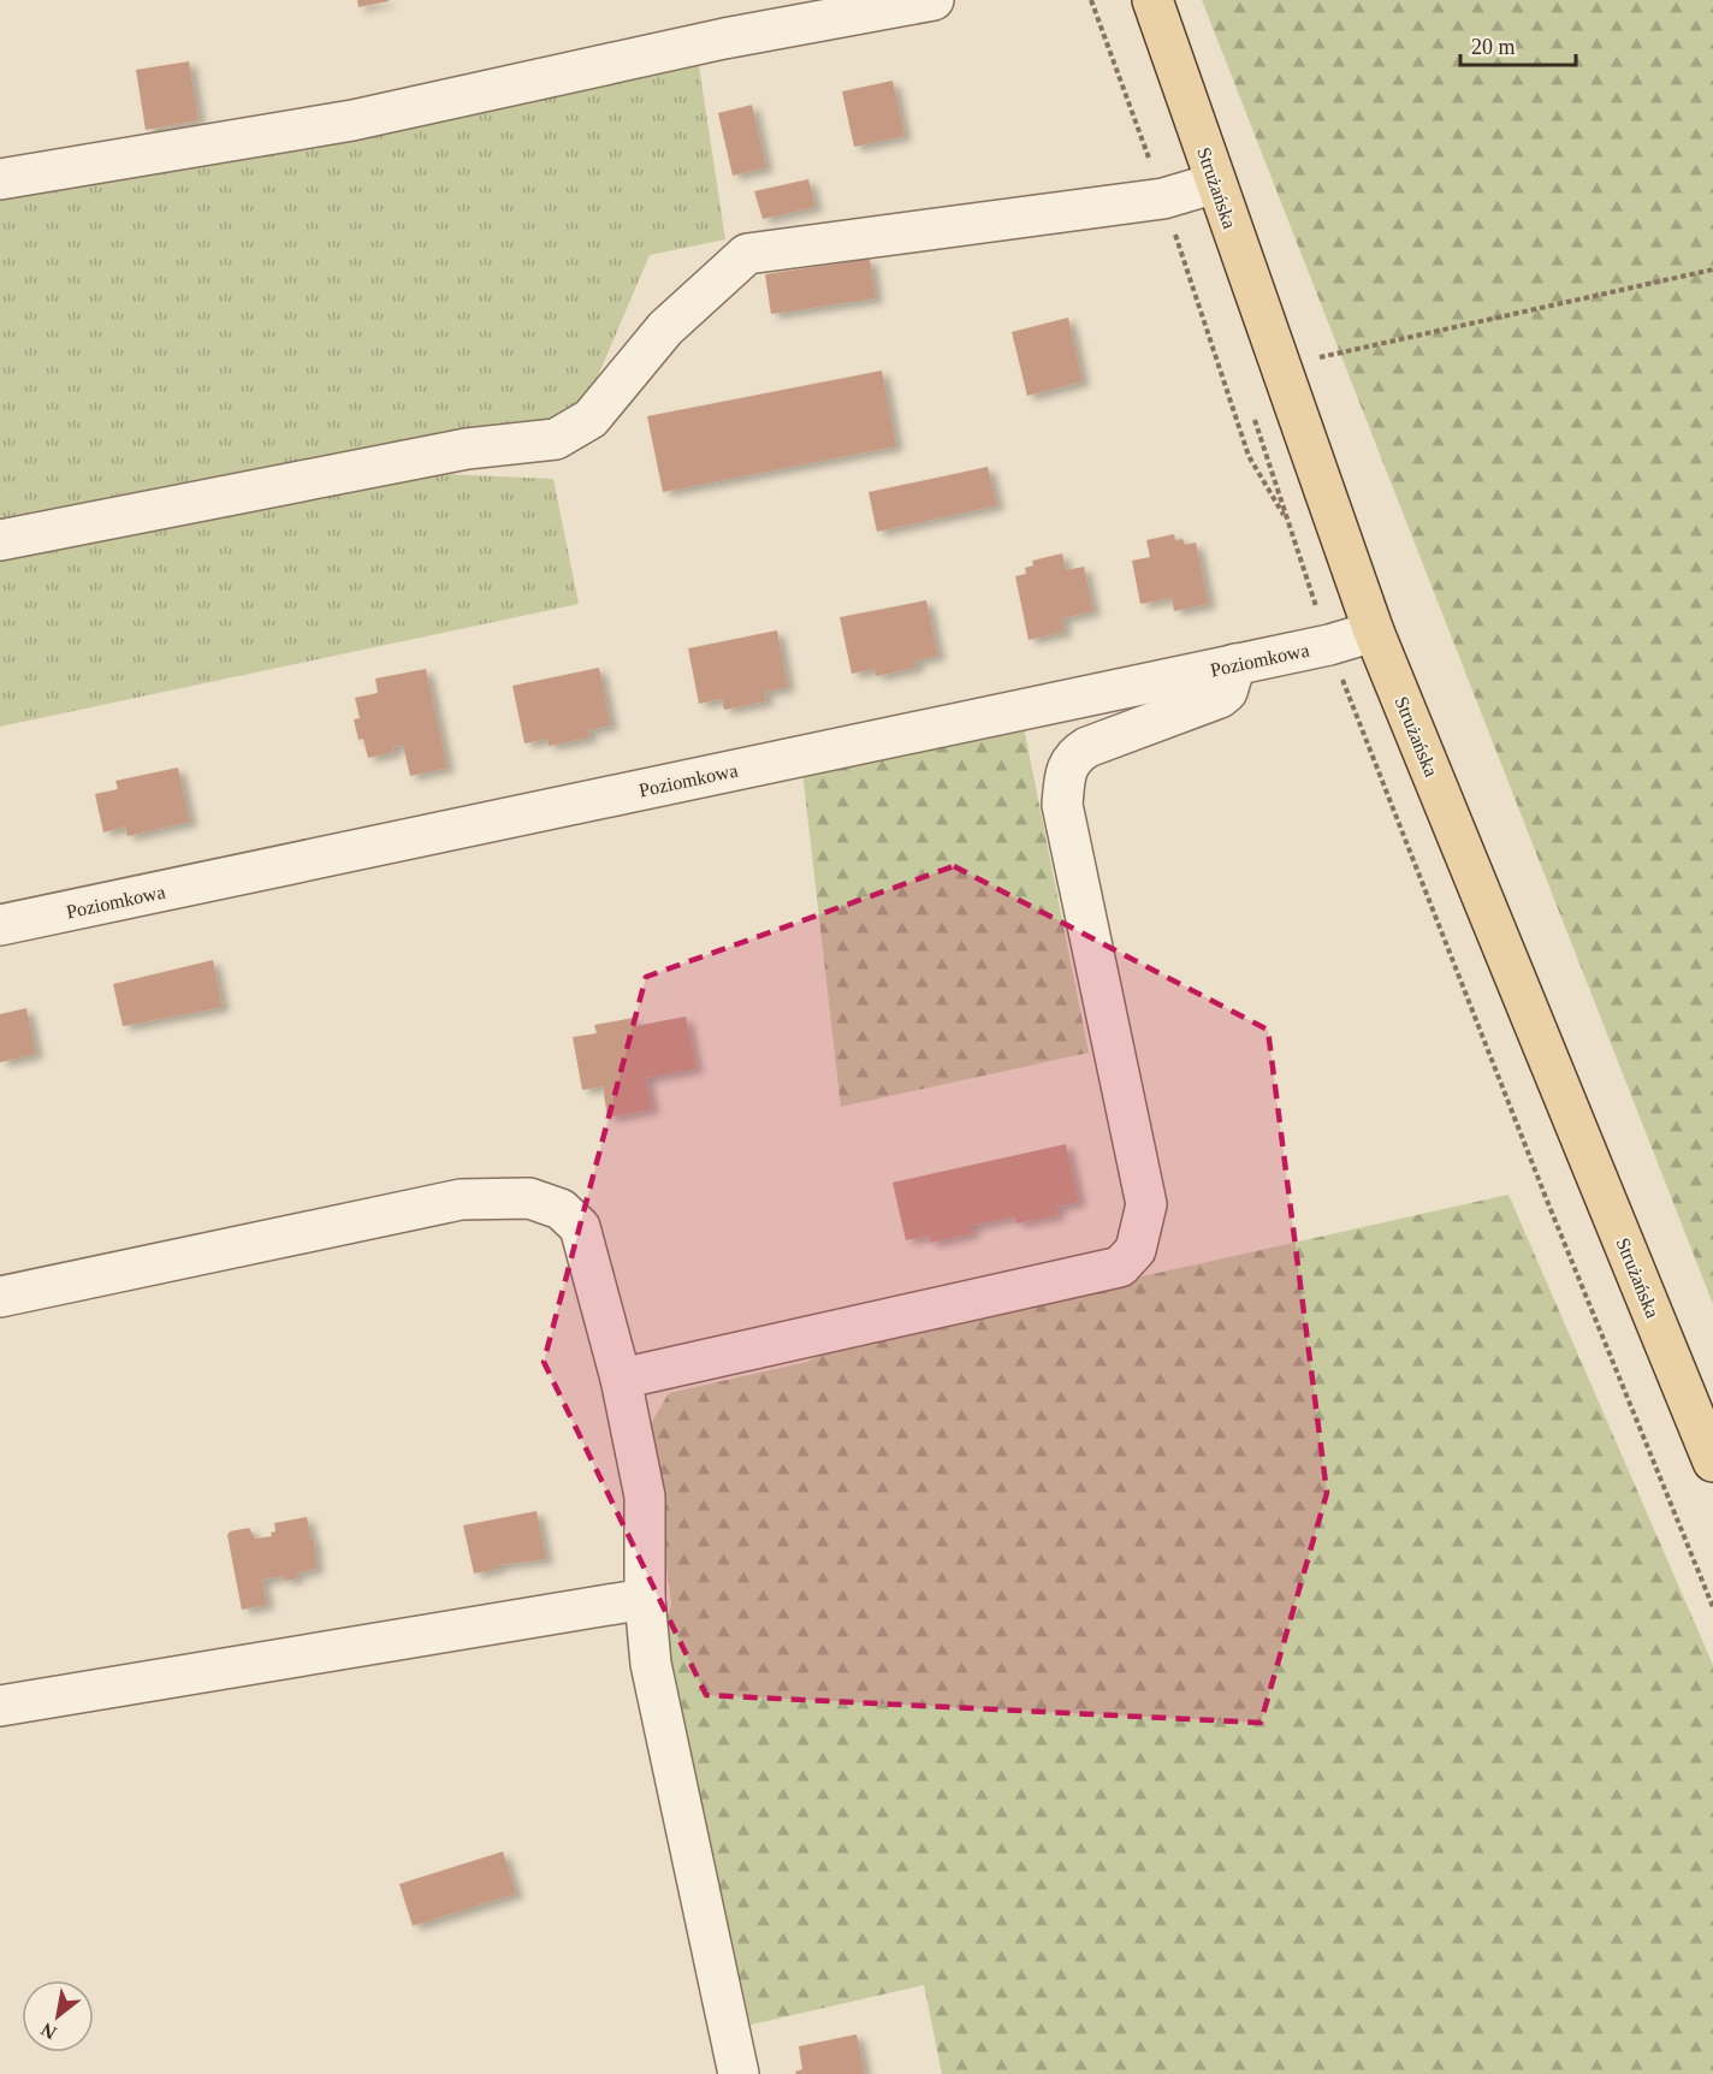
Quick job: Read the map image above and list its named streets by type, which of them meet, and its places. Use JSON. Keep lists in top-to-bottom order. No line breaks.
{"streets":{"main road":["Strużańska"],"street":["Poziomkowa"]},"crossings":[["Strużańska","Poziomkowa"]],"scale_bar":"20 m","north":"bottom left"}
